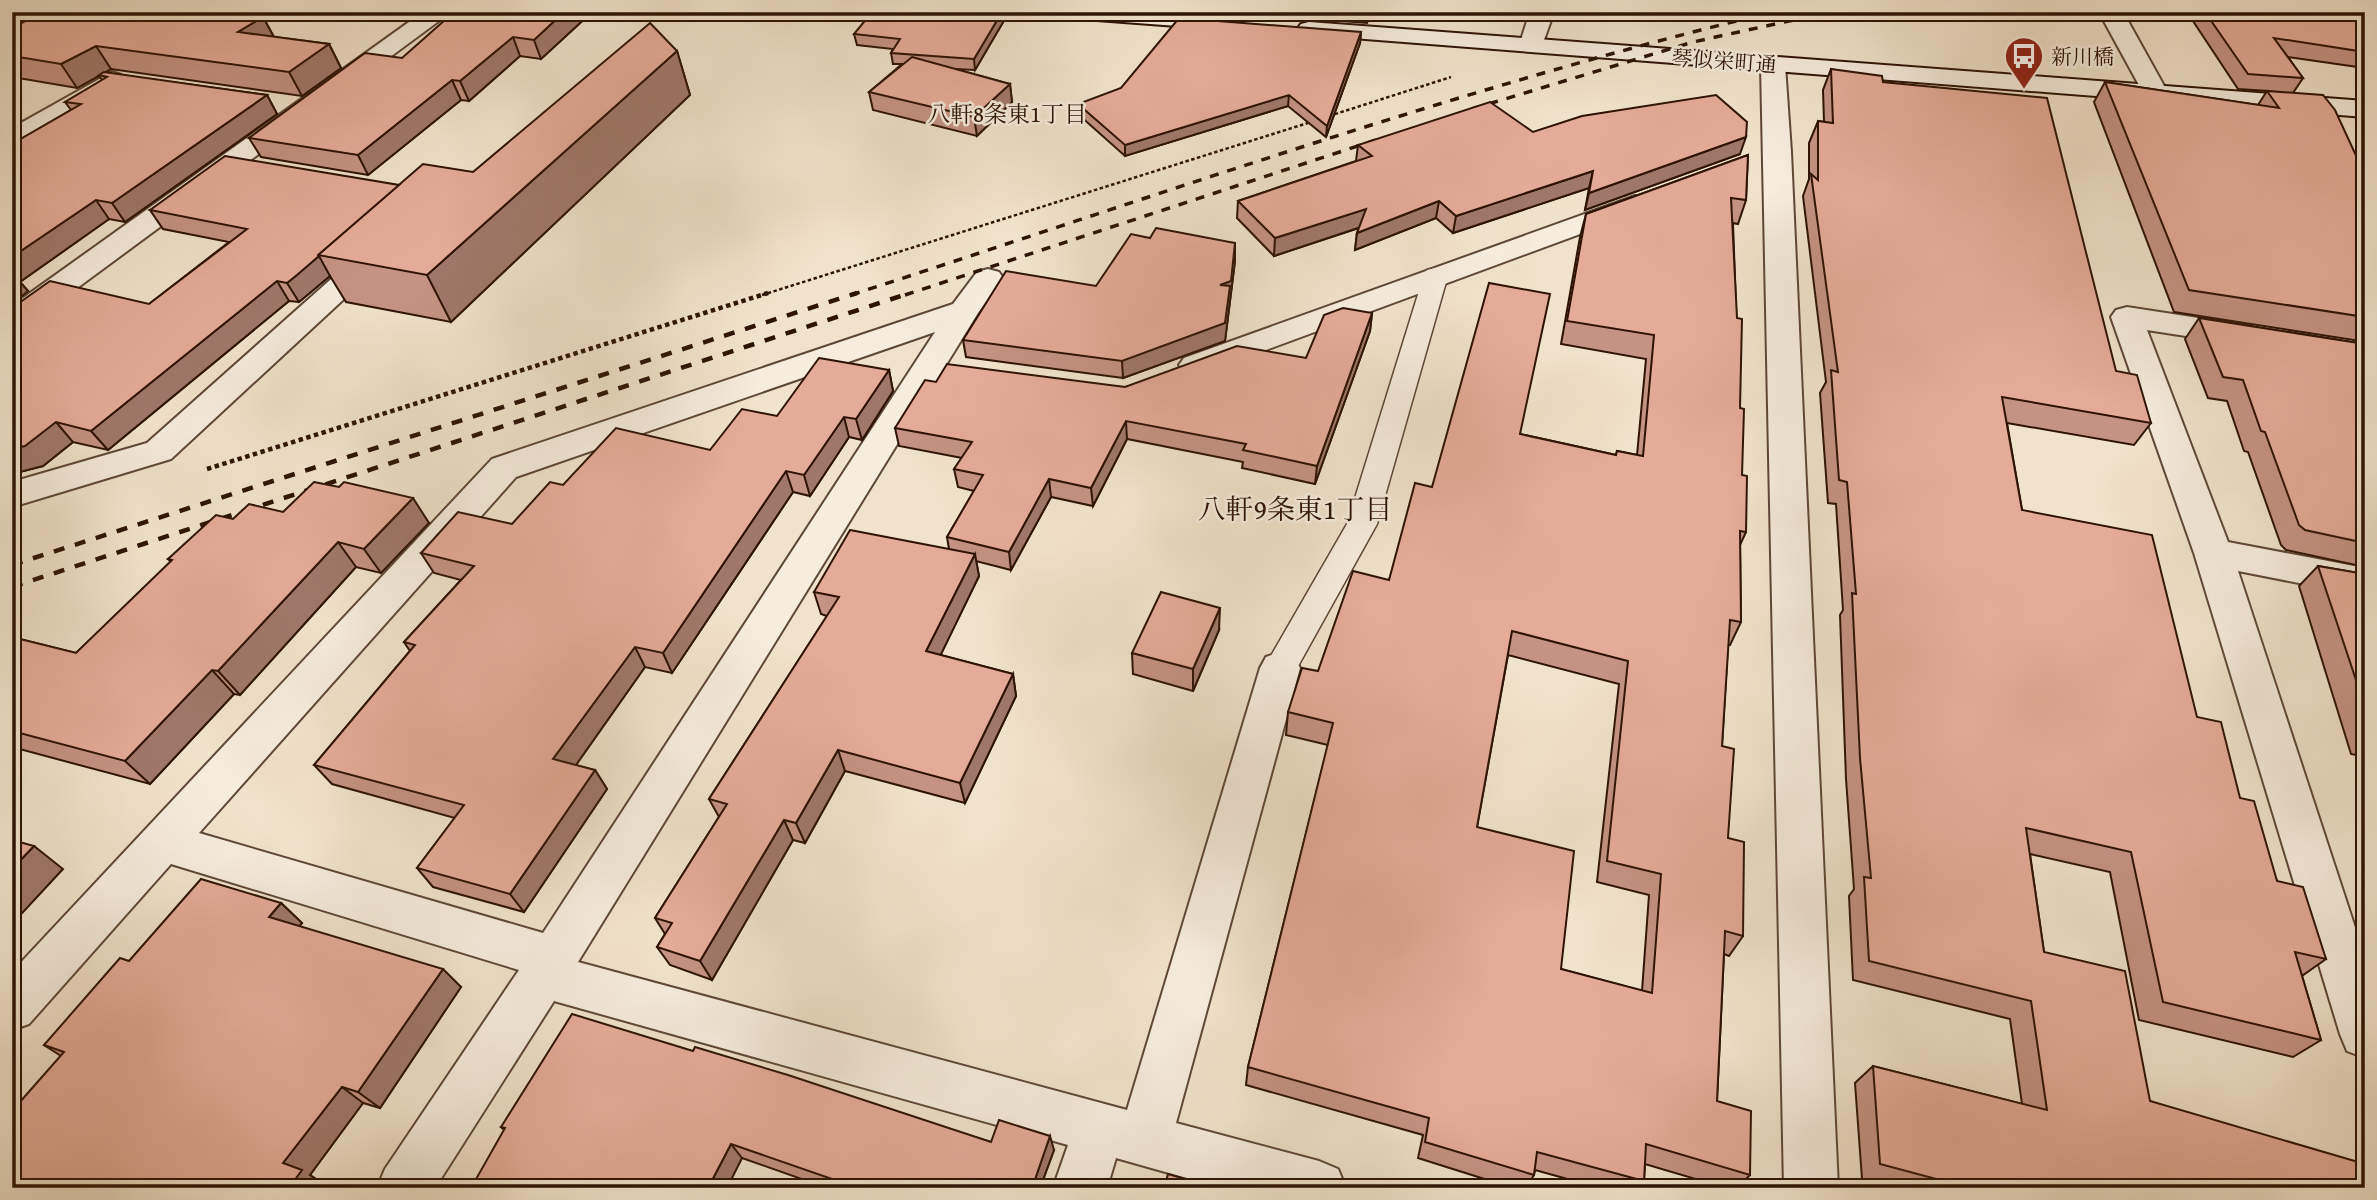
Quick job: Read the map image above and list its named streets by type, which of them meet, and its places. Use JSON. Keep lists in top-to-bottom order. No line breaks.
{"streets":{"street":["琴似栄町通"]},"districts":["八軒8条東1丁目","八軒9条東1丁目"],"places":{"bus stop":["新川橋"]}}
